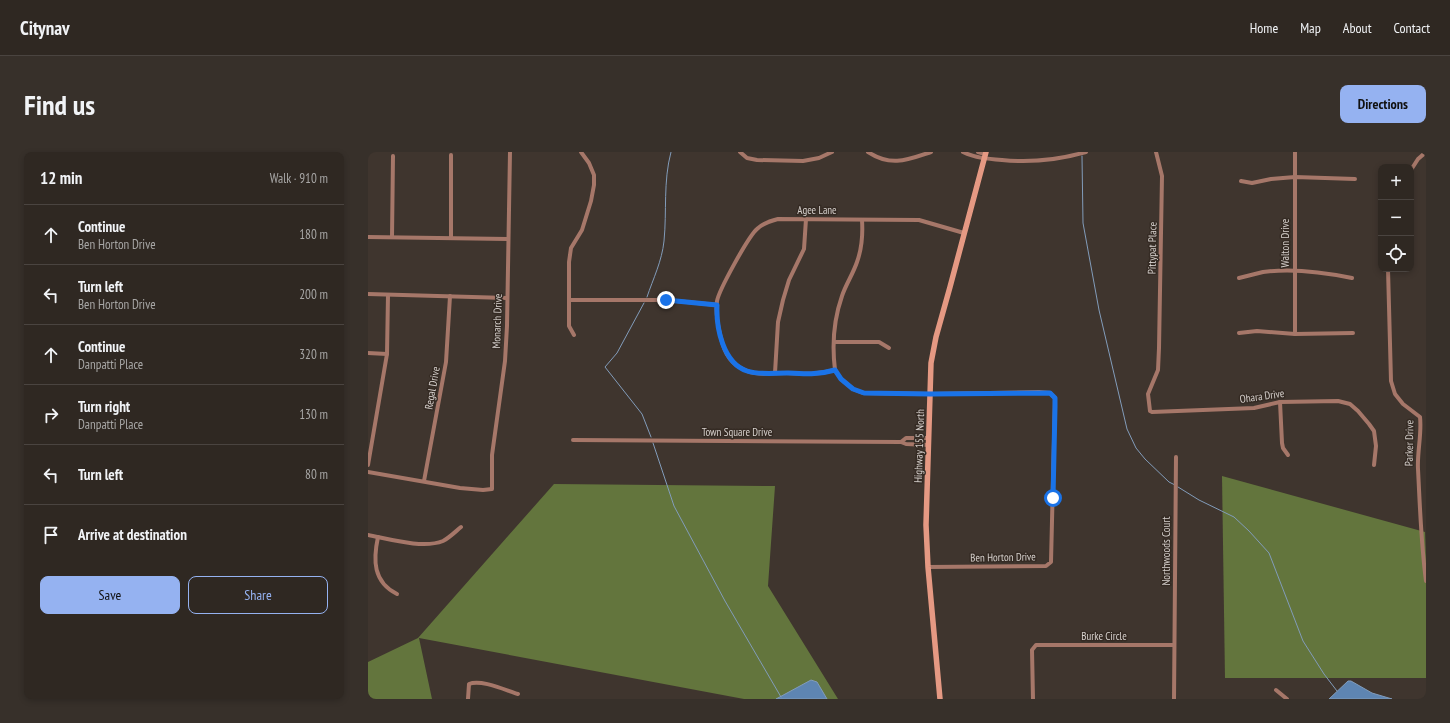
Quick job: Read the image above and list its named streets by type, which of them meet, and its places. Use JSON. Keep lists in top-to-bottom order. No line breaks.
{"streets":{"main road":["Highway 155 North"],"street":["Agee Lane","Walton Drive","Pittypat Place","Monarch Drive","Regal Drive","Ohara Drive","Town Square Drive","Parker Drive","Northwoods Court","Ben Horton Drive","Burke Circle"]},"crossings":[["Agee Lane","Highway 155 North"],["Pittypat Place","Ohara Drive"],["Monarch Drive","Regal Drive"],["Town Square Drive","Highway 155 North"],["Highway 155 North","Ben Horton Drive"],["Northwoods Court","Burke Circle"]],"page":{"header":"Citynav","nav":["Home","Map","About","Contact"],"buttons":["Directions",["Save","Share"]],"title":"Find us","heading":["12 min","Walk · 910 m"],"map_buttons":["+","−"],"list":[["Continue","Ben Horton Drive","180 m"],["Turn left","Ben Horton Drive","200 m"],["Continue","Danpatti Place","320 m"],["Turn right","Danpatti Place","130 m"],["Turn left","80 m"],"Arrive at destination"]}}
